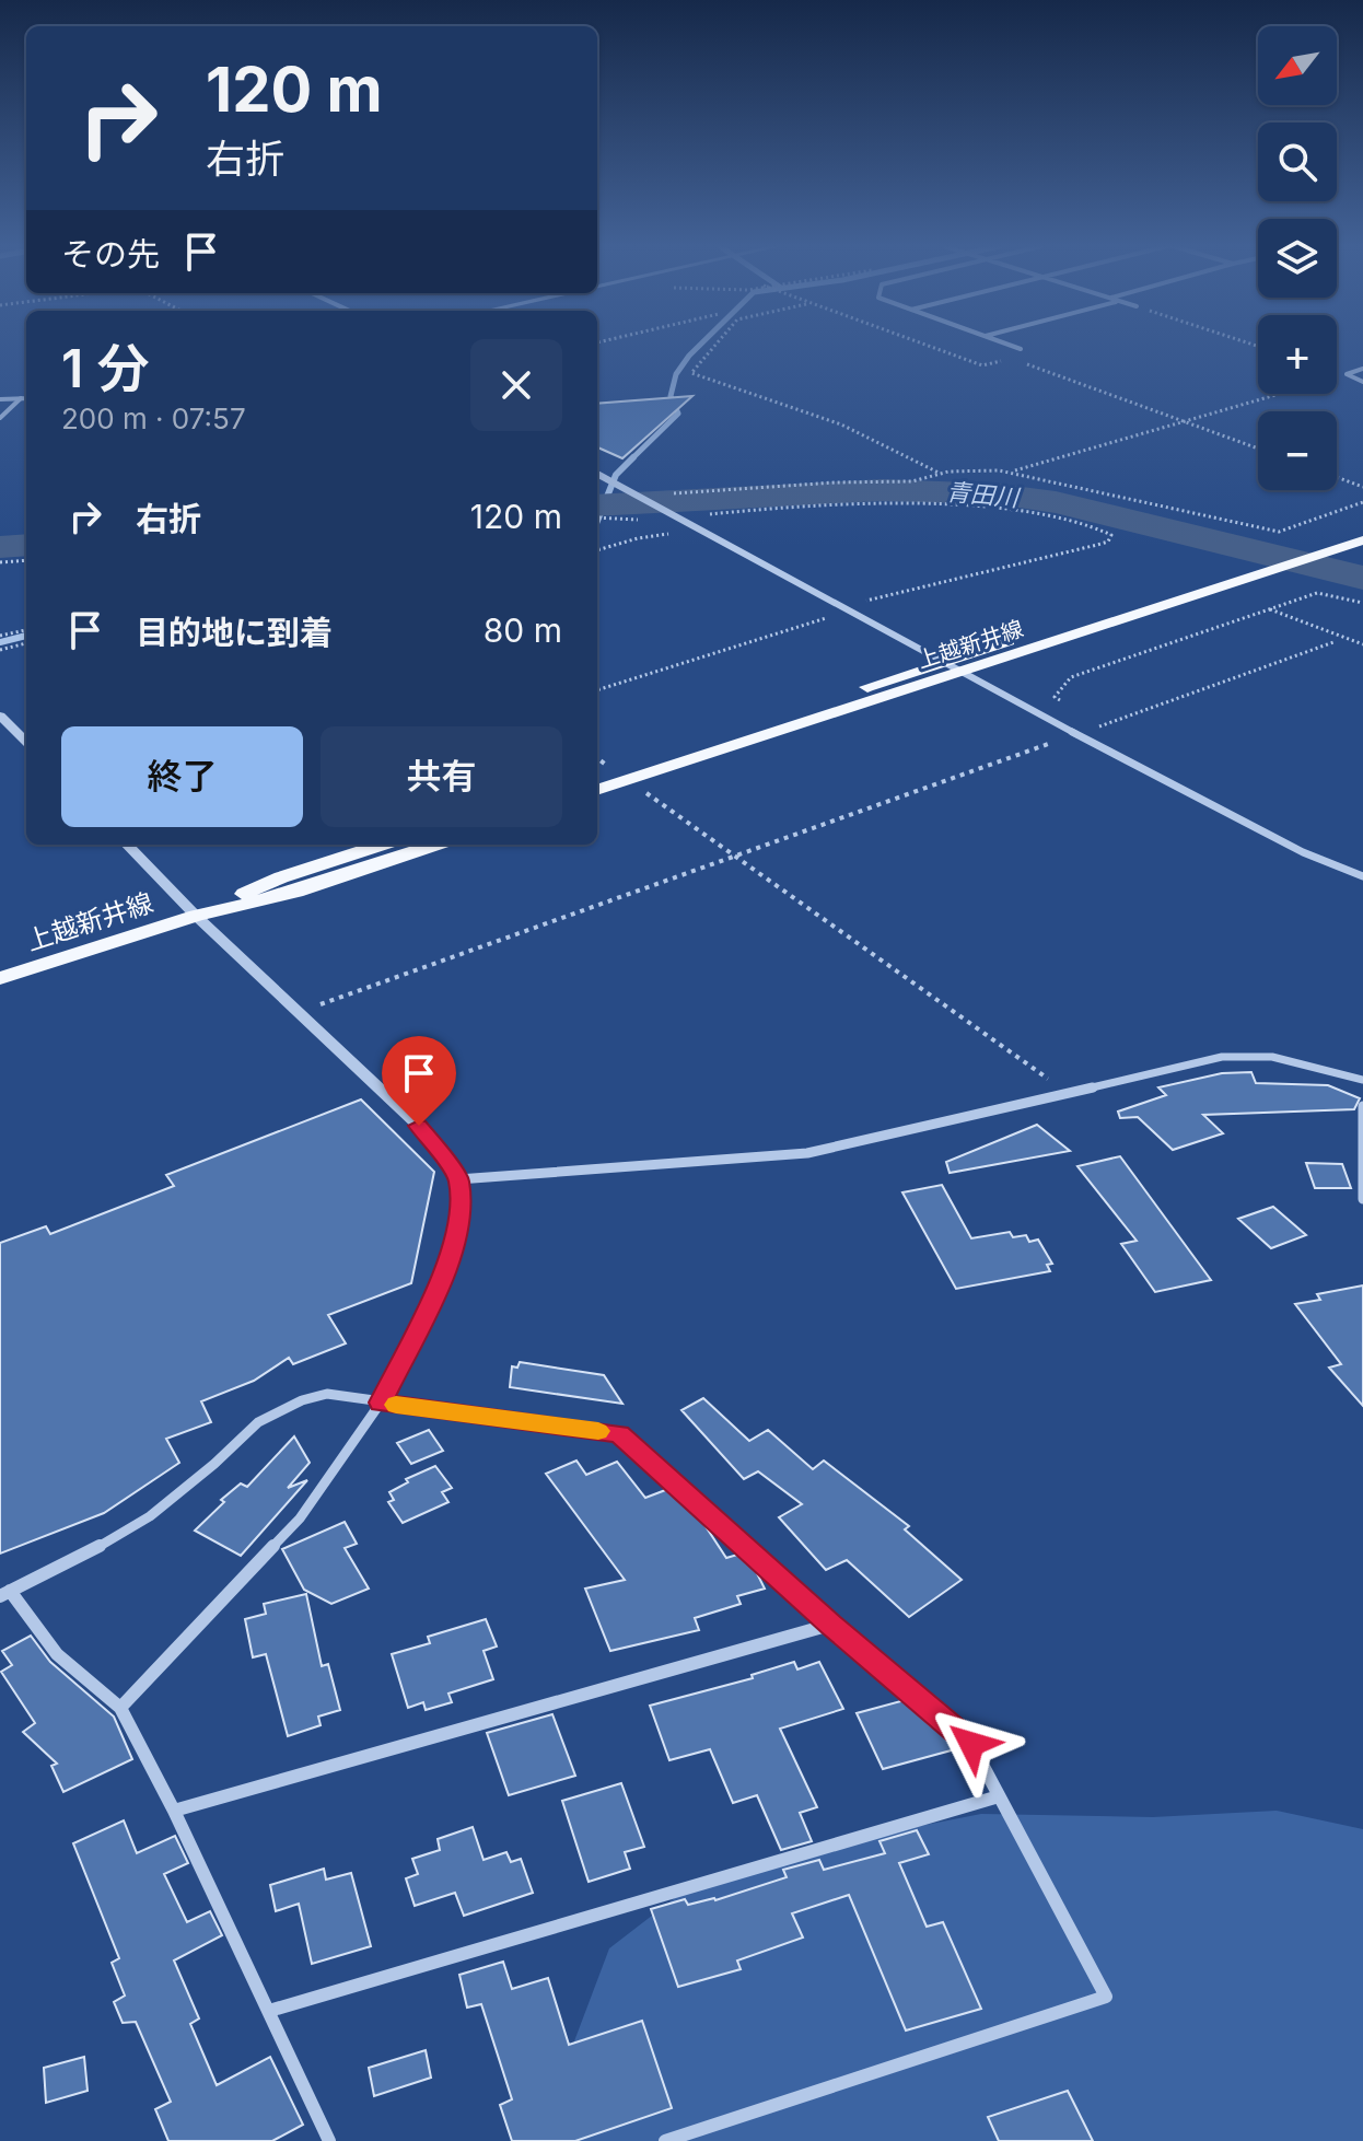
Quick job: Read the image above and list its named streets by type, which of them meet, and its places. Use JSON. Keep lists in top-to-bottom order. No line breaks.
{"streets":{"main road":["上越新井線"]},"water":["青田川"],"north":"bottom left","page":{"map_buttons":["+","−"],"turn":["120 m","右折"],"then":"その先","heading":["1 分","200 m · 07:57"],"list":[{"name":"右折","value":"120 m"},{"name":"目的地に到着","value":"80 m"}],"buttons":["終了","共有"]}}
